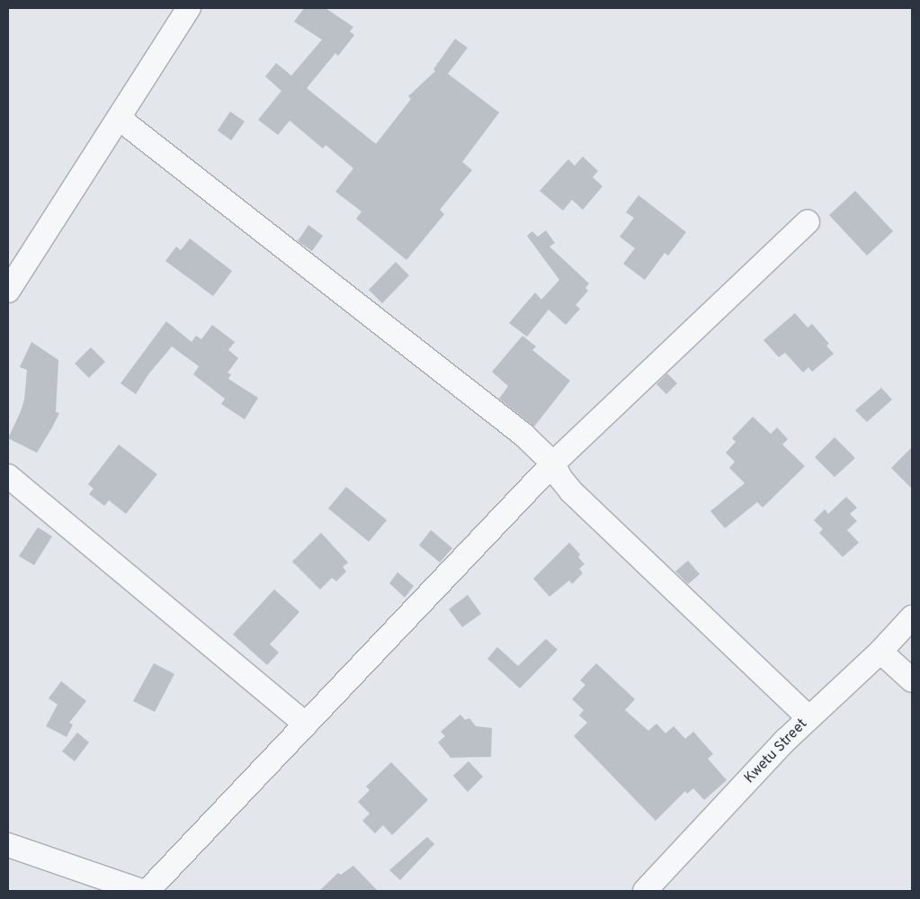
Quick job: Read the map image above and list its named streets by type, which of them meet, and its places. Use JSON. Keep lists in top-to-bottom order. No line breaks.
{"streets":{"street":["Kwetu Street"]}}
